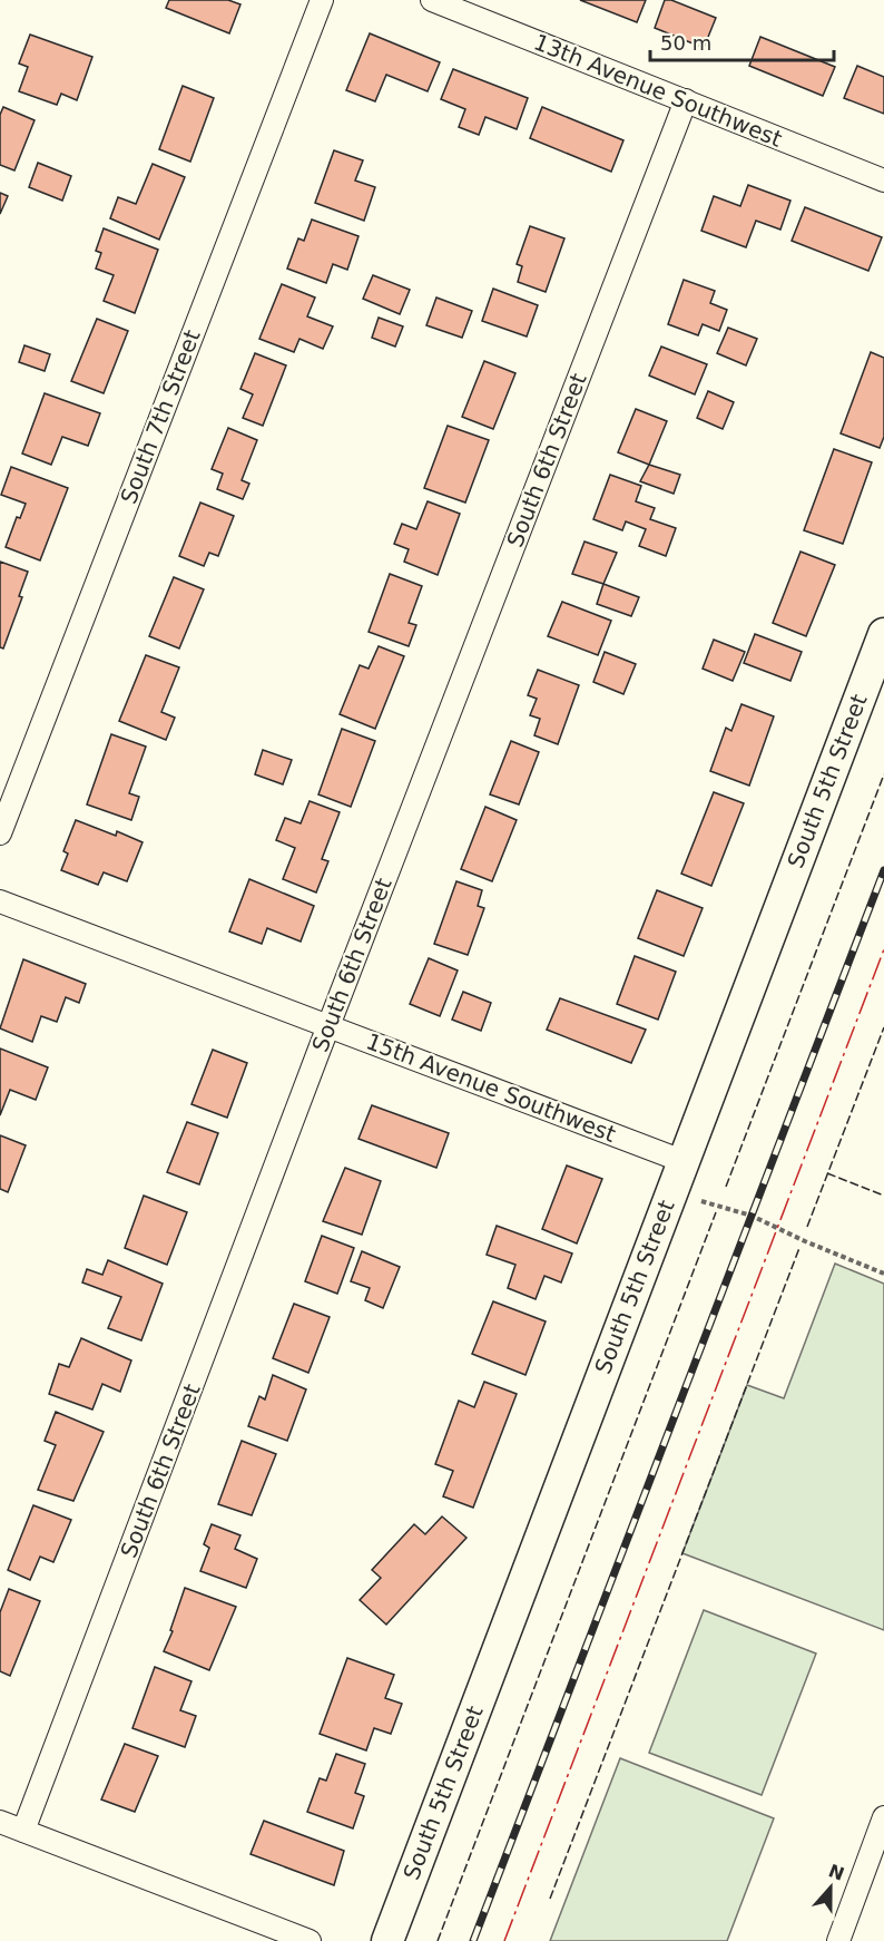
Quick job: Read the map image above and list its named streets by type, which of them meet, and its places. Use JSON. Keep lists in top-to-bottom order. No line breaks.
{"streets":{"main road":["South 5th Street"],"street":["13th Avenue Southwest","South 7th Street","South 6th Street","15th Avenue Southwest"]},"crossings":[["13th Avenue Southwest","South 6th Street"],["South 6th Street","15th Avenue Southwest"],["South 5th Street","15th Avenue Southwest"]],"scale_bar":"50 m","north":"top"}
